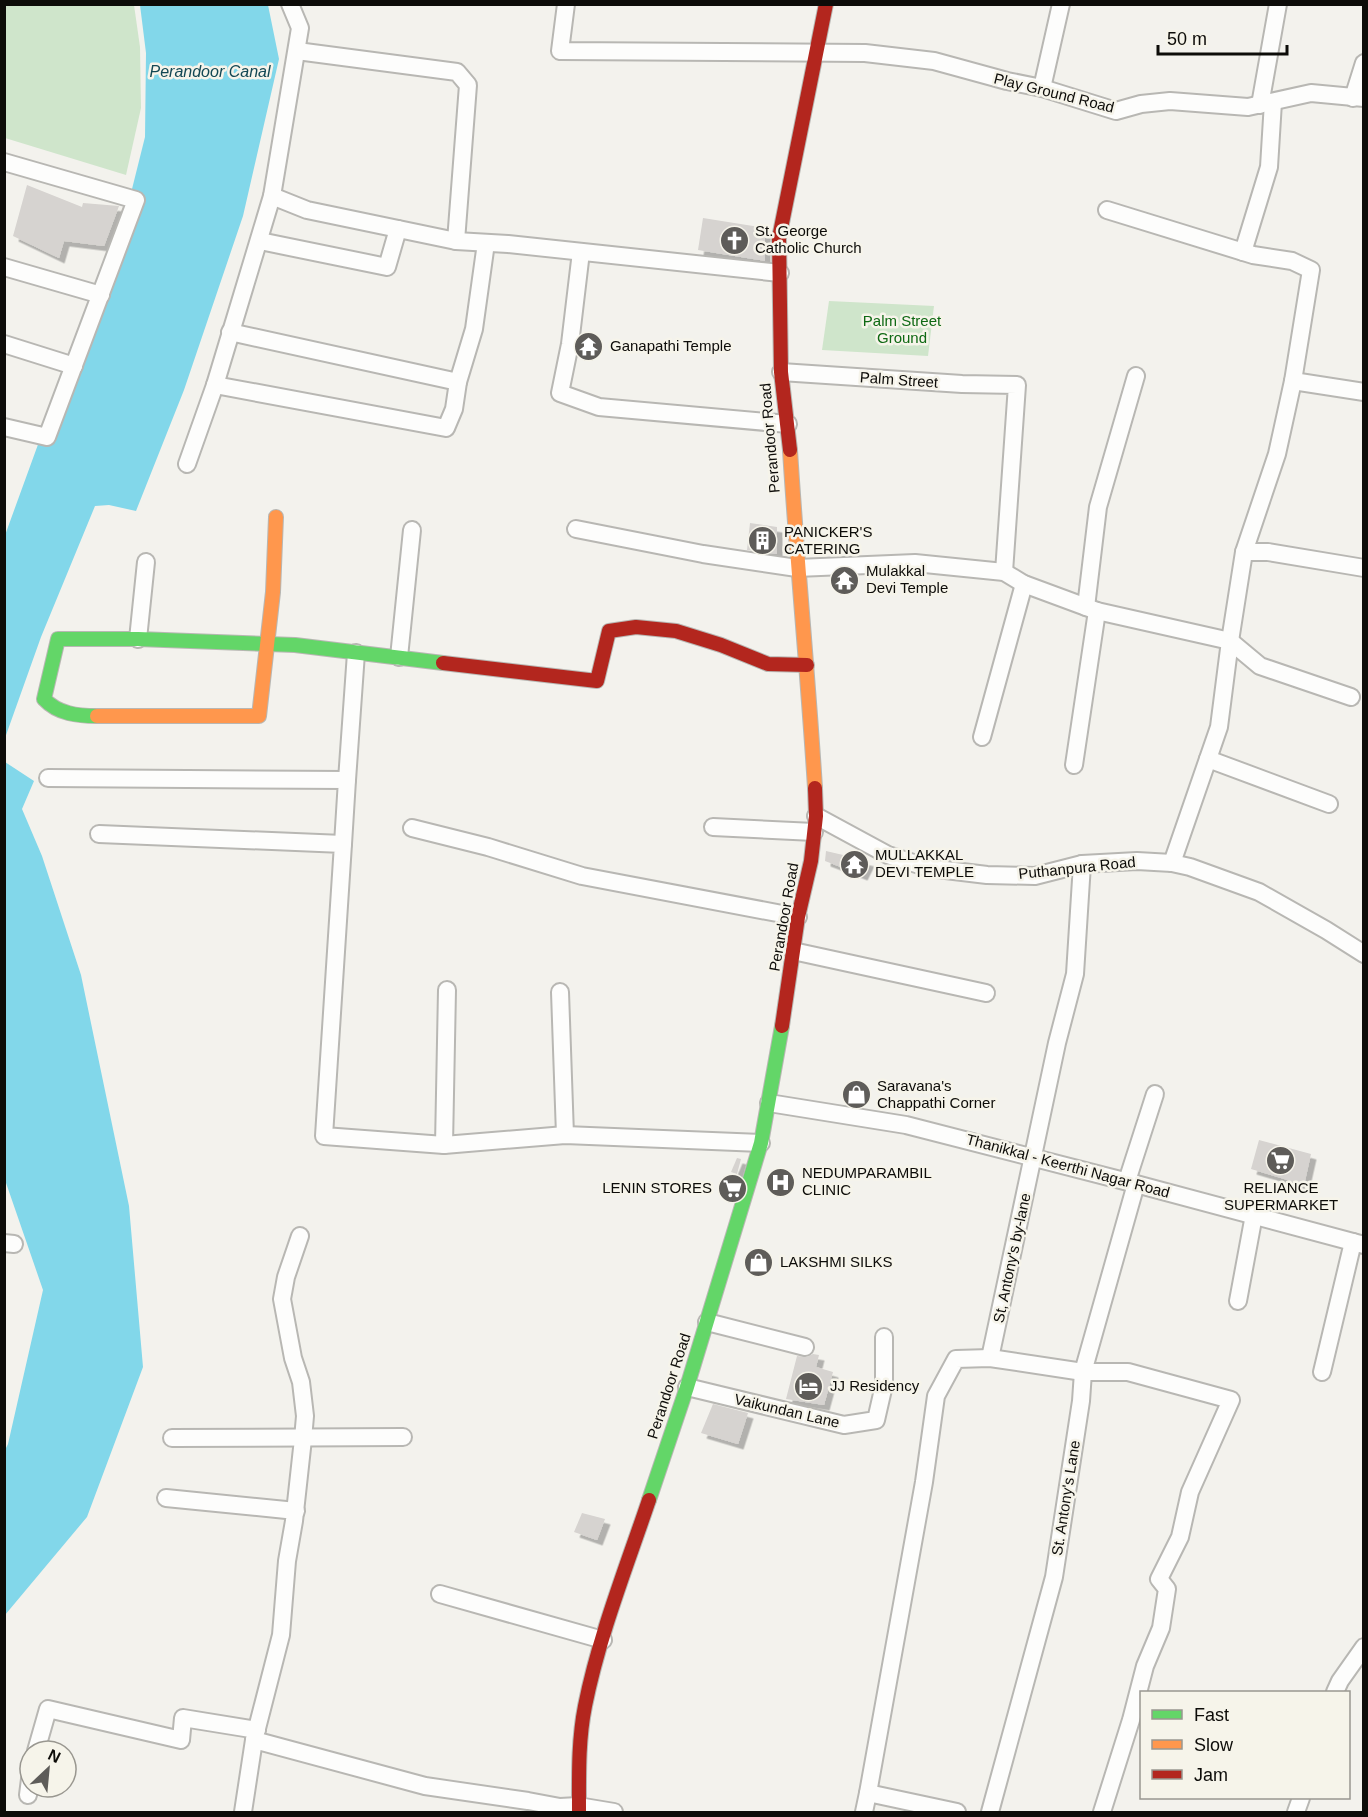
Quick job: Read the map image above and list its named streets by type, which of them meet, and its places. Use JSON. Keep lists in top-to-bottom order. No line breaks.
{"streets":{"main road":["Perandoor Road"],"street":["Play Ground Road","Palm Street","Puthanpura Road","Thanikkal - Keerthi Nagar Road","St, Antony's by-lane","Vaikundan Lane","St. Antony's Lane"]},"crossings":[["Play Ground Road","Perandoor Road"],["Palm Street","Perandoor Road"],["Perandoor Road","Puthanpura Road"],["Perandoor Road","Thanikkal - Keerthi Nagar Road"],["Perandoor Road","Vaikundan Lane"],["Puthanpura Road","St, Antony's by-lane"],["Thanikkal - Keerthi Nagar Road","St, Antony's by-lane"],["Thanikkal - Keerthi Nagar Road","St. Antony's Lane"]],"water":["Perandoor Canal"],"parks":["Palm Street Ground"],"places":{"church":["St. George Catholic Church"],"temple":["Ganapathi Temple","Mulakkal Devi Temple","MULLAKKAL DEVI TEMPLE"],"building":["PANICKER'S CATERING"],"shop":["Saravana's Chappathi Corner","LAKSHMI SILKS"],"supermarket":["RELIANCE SUPERMARKET","LENIN STORES"],"hospital":["NEDUMPARAMBIL CLINIC"],"hotel":["JJ Residency"]},"legend":["Fast","Slow","Jam"],"scale_bar":"50 m","north":"top right"}
